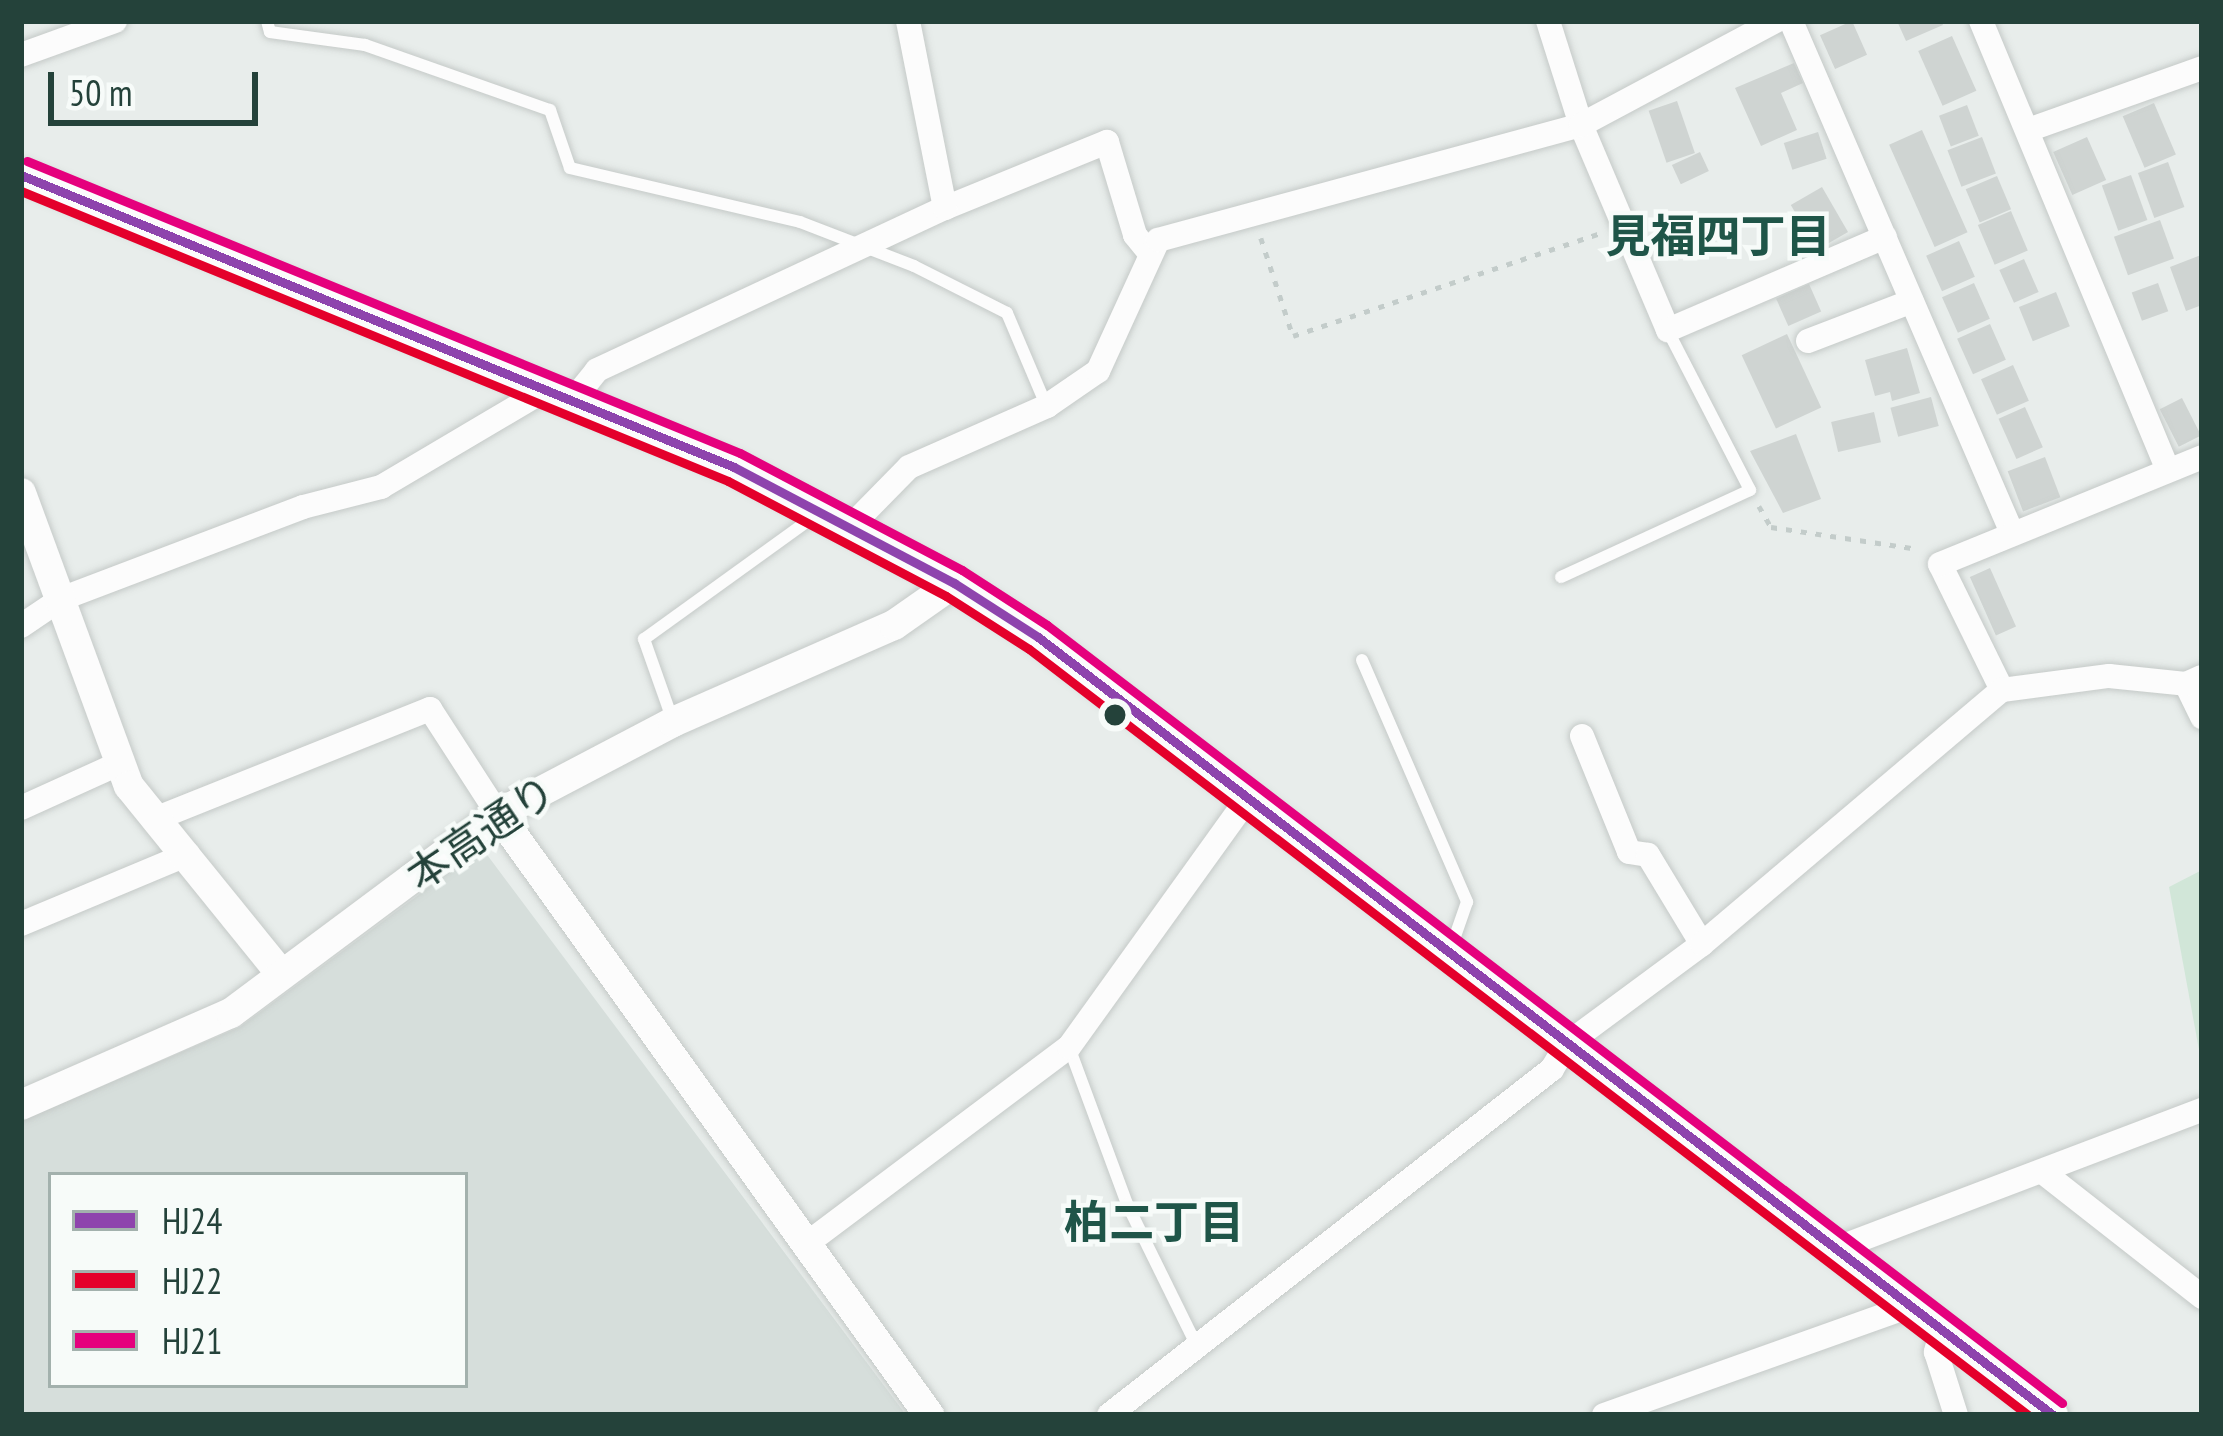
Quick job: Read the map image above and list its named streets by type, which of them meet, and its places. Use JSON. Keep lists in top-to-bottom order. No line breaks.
{"streets":{"street":["本高通り"]},"districts":["見福四丁目","柏二丁目"],"lines":["transit line HJ21","transit line HJ24","transit line HJ22"],"legend":["HJ24","HJ22","HJ21"],"scale_bar":"50 m"}
